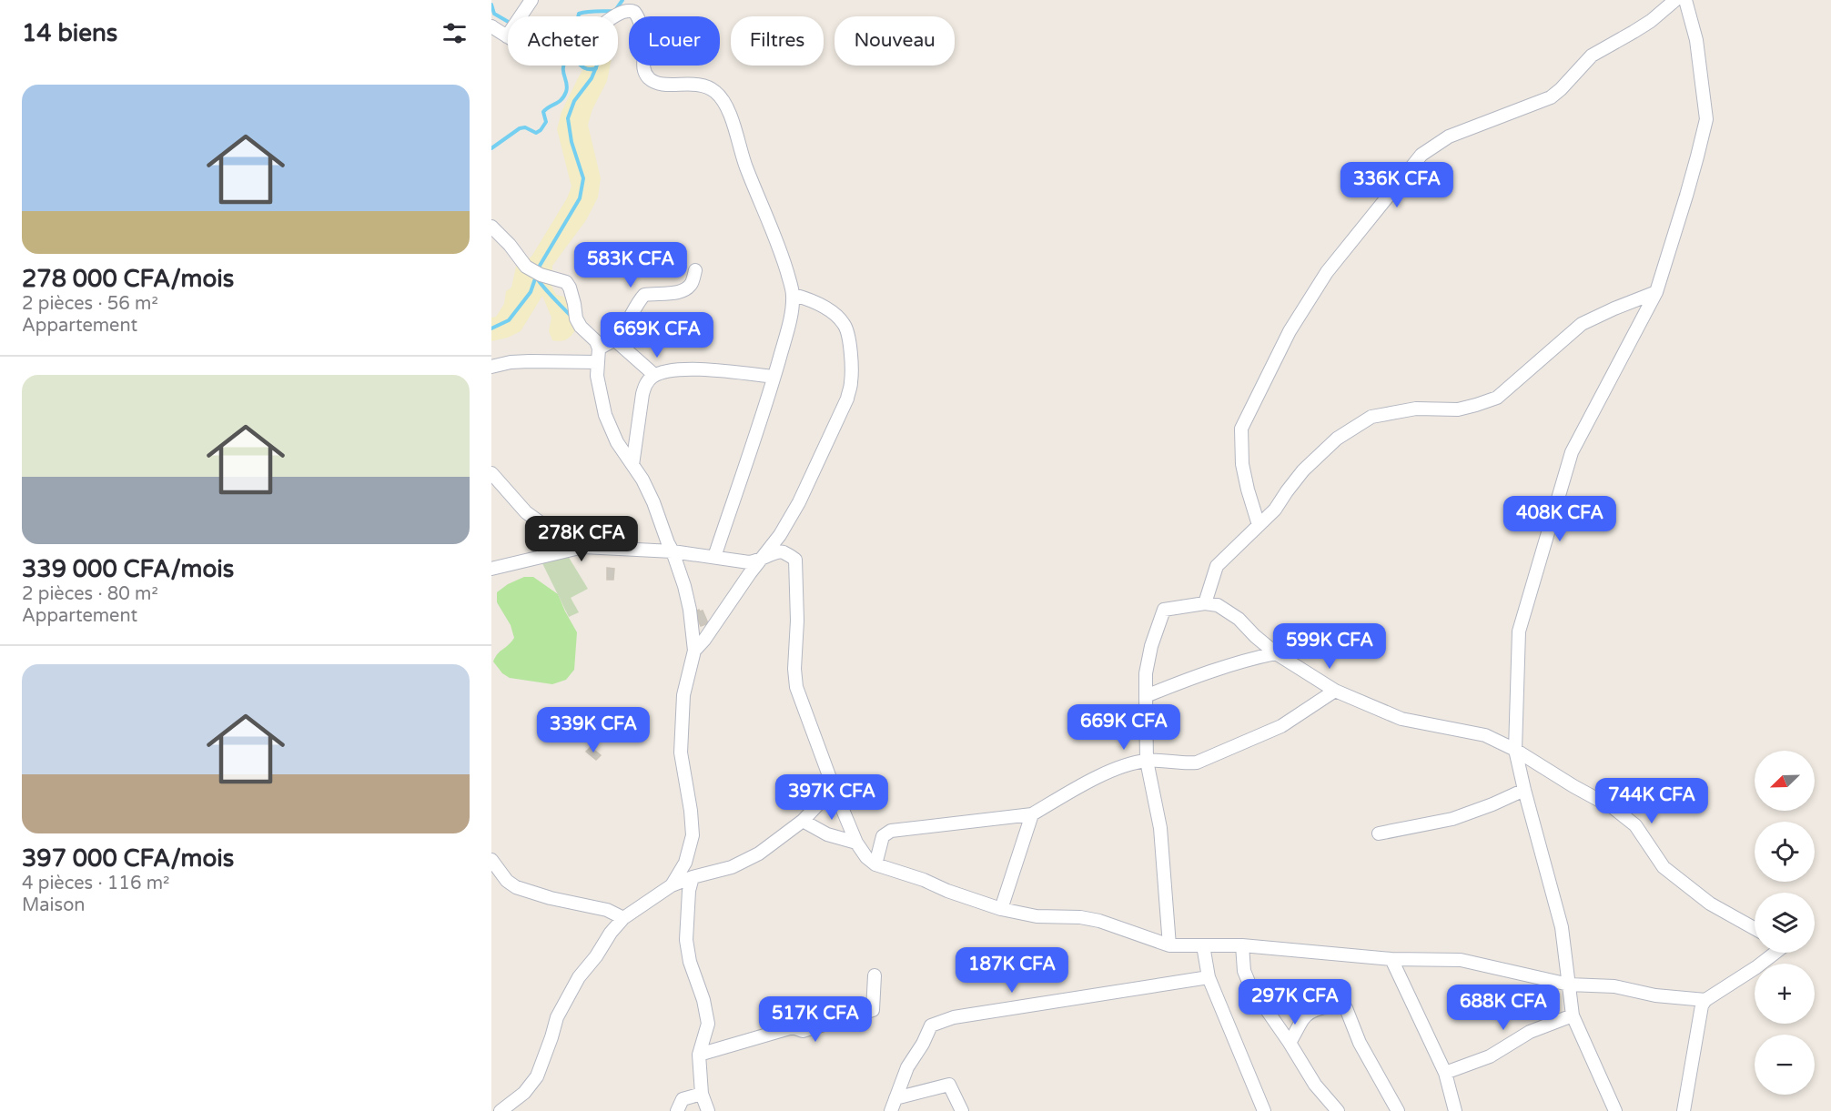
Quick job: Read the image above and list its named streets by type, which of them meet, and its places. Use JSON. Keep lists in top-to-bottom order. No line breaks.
{"north":"bottom left","page":{"heading":"14 biens","chip":["Acheter","Louer","Filtres","Nouveau"],"list":[{"name":"278 000 CFA/mois","note":"2 pièces · 56 m² · Appartement"},{"name":"339 000 CFA/mois","note":"2 pièces · 80 m² · Appartement"},{"name":"397 000 CFA/mois","note":"4 pièces · 116 m² · Maison"}],"price":["336K CFA","583K CFA","669K CFA","408K CFA","278K CFA","599K CFA","669K CFA","339K CFA","397K CFA","744K CFA","187K CFA","297K CFA","688K CFA","517K CFA"],"map_buttons":["+","−"]}}
